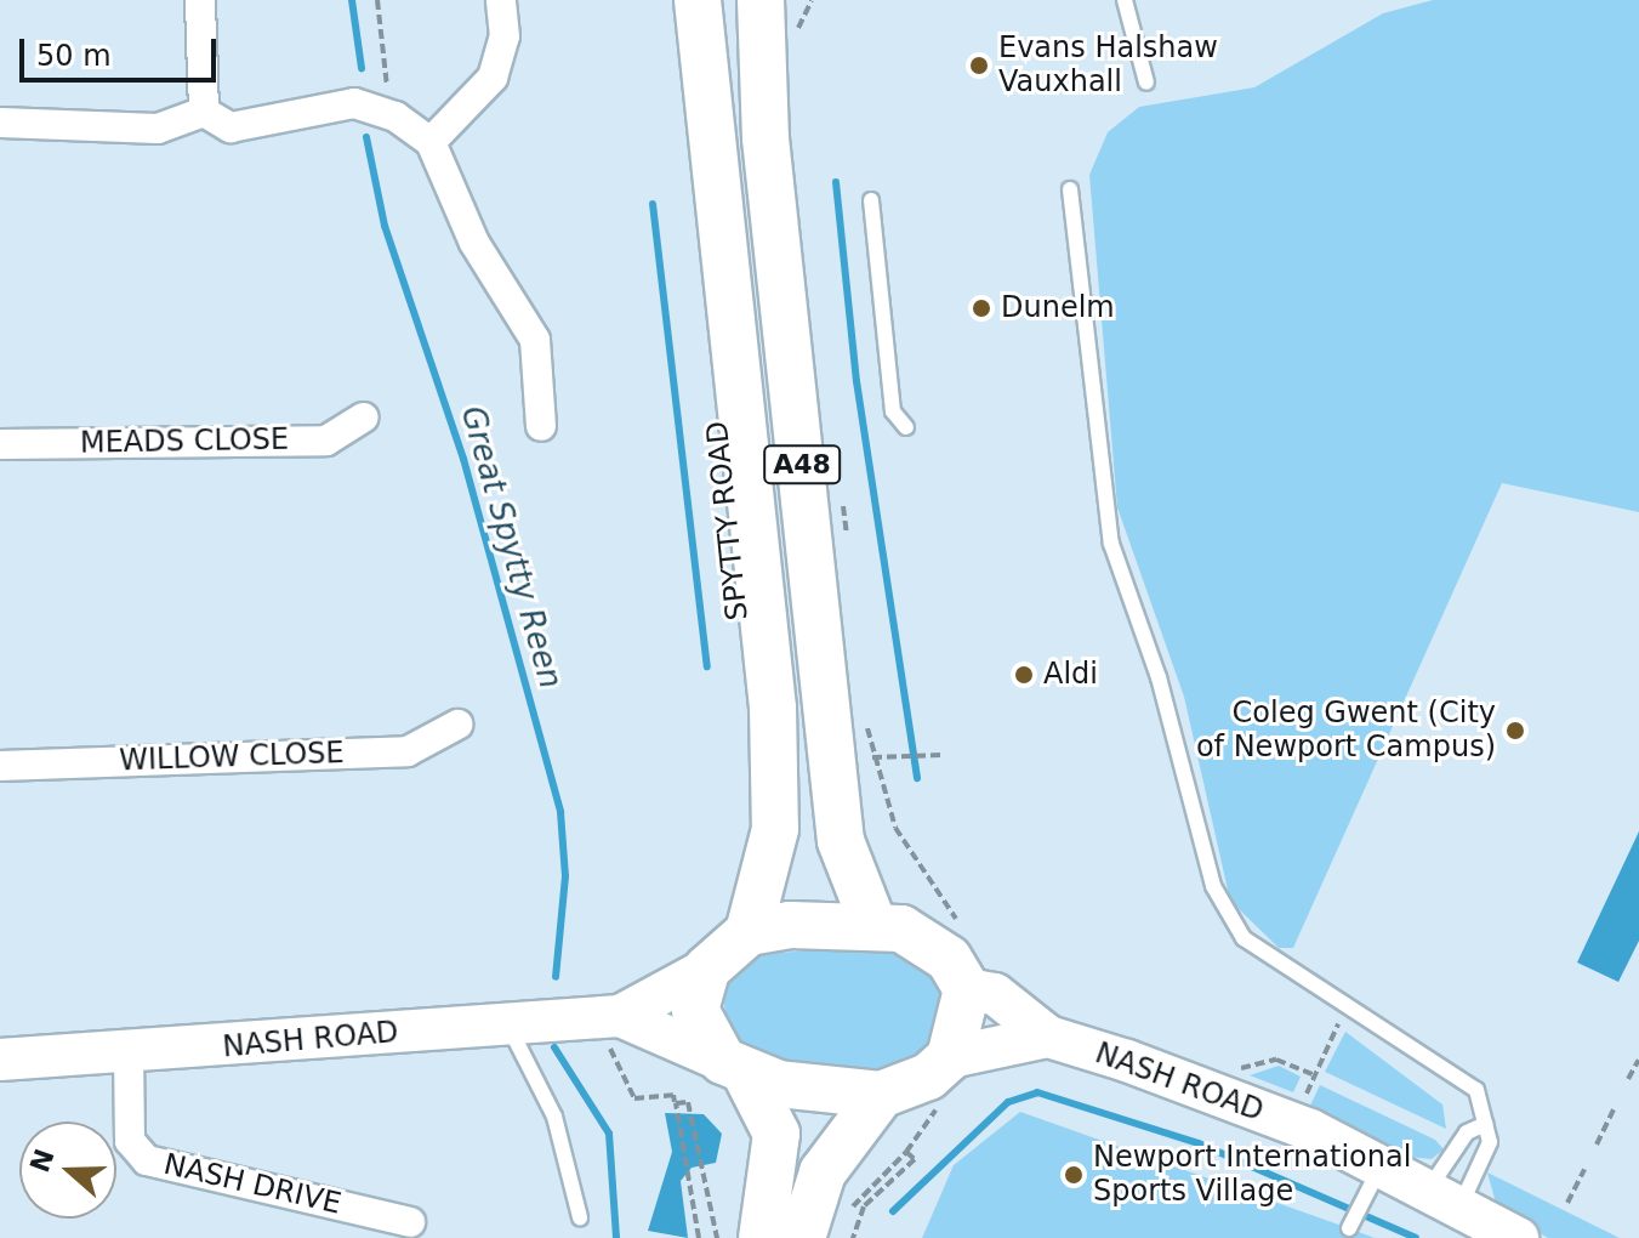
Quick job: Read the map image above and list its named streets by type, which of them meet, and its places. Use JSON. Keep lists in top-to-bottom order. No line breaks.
{"streets":{"main road":["A48","SPYTTY ROAD"],"street":["MEADS CLOSE","WILLOW CLOSE","NASH ROAD","NASH DRIVE"]},"crossings":[["A48","SPYTTY ROAD"],["A48","NASH ROAD"],["SPYTTY ROAD","NASH ROAD"],["NASH ROAD","NASH DRIVE"]],"water":["Great Spytty Reen"],"places":["Evans Halshaw Vauxhall","Dunelm","Aldi","Coleg Gwent (City of Newport Campus)","Newport International Sports Village"],"scale_bar":"50 m","north":"left"}
